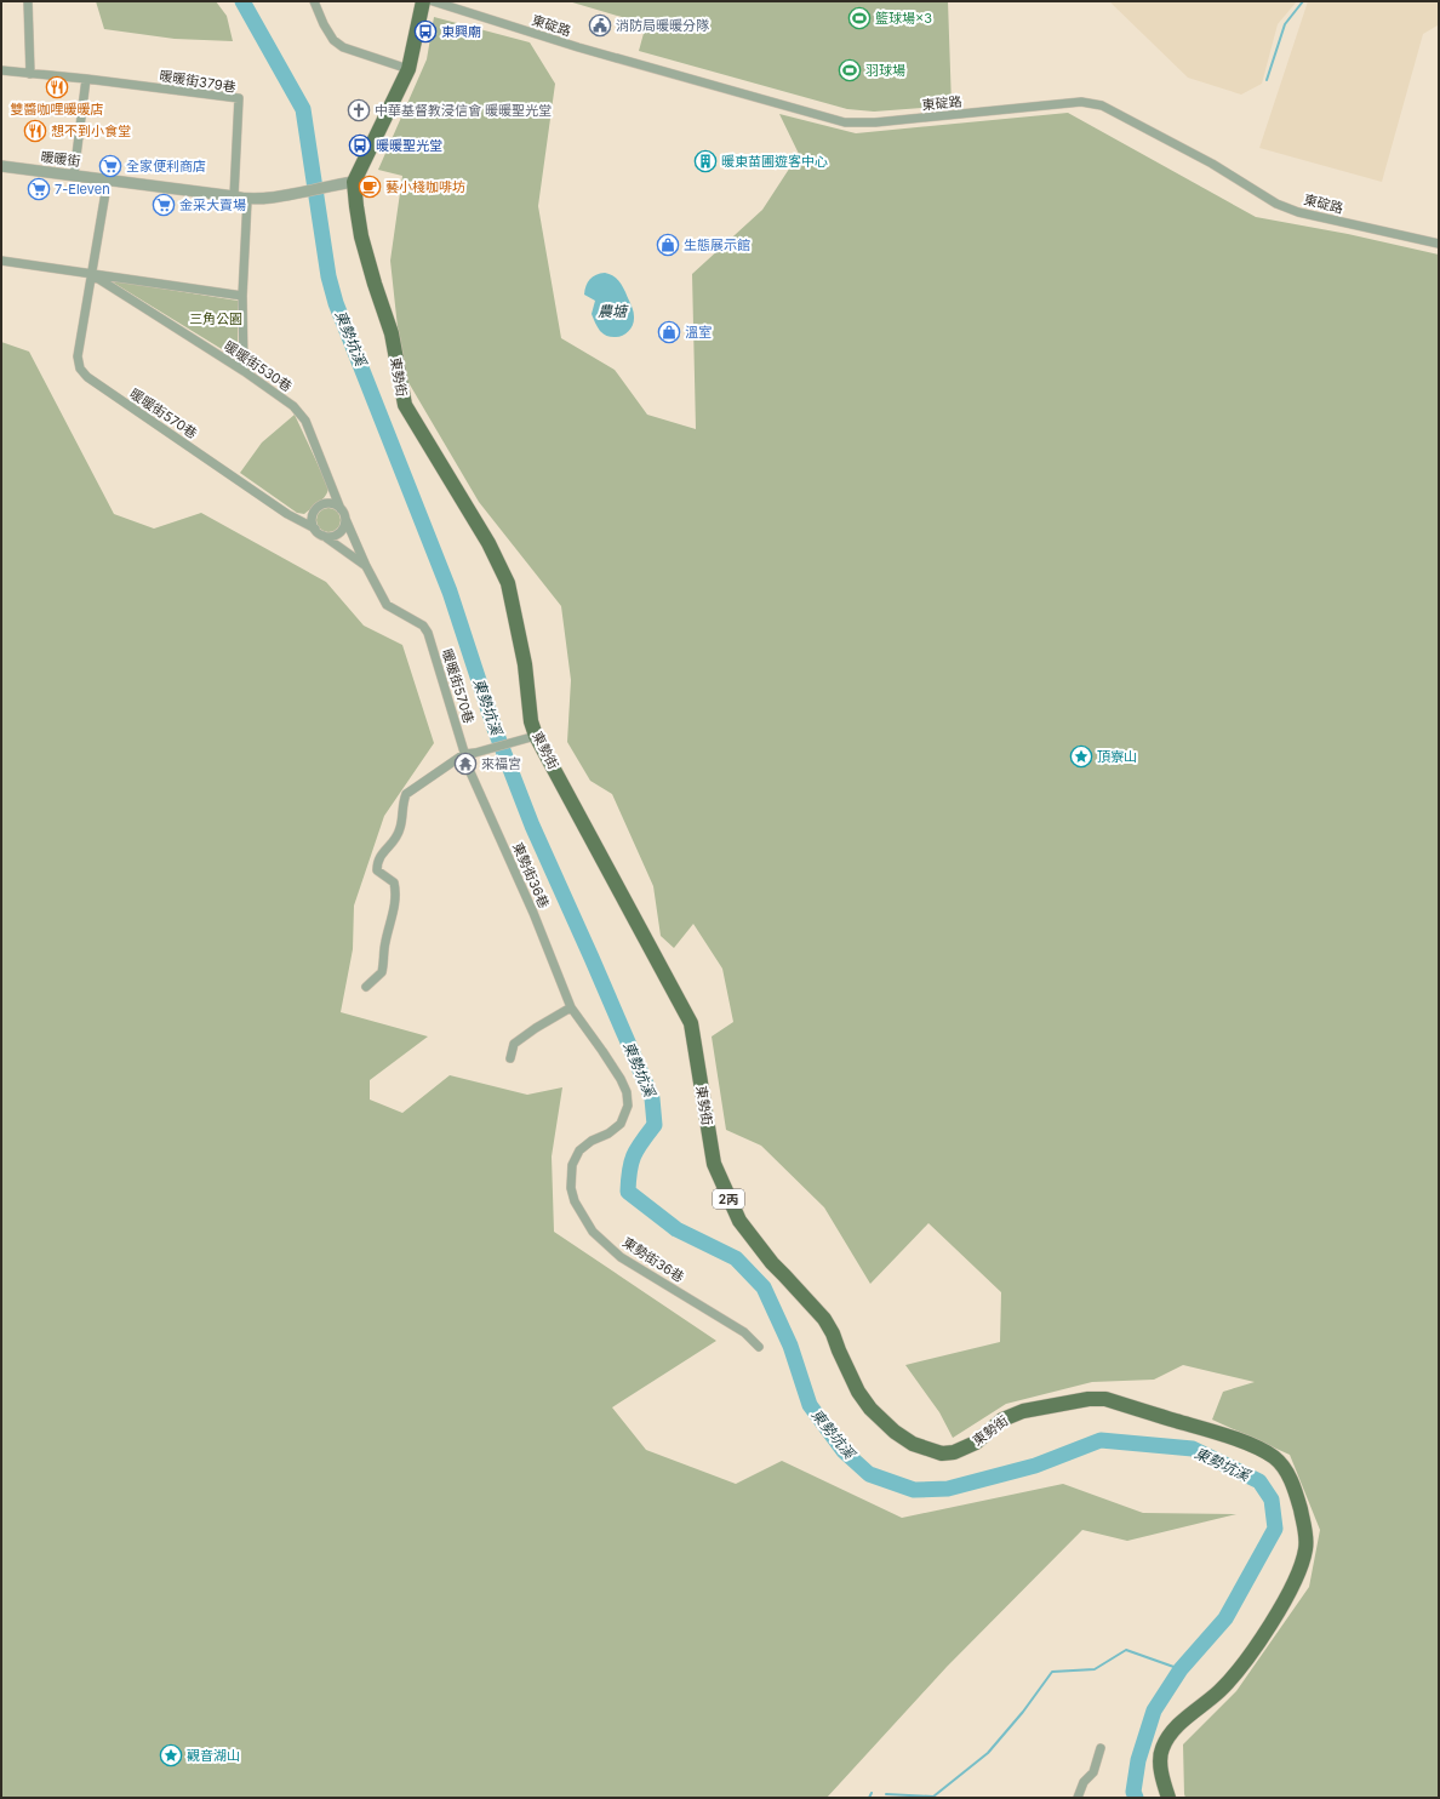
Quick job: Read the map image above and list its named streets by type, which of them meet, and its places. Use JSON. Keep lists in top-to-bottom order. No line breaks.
{"streets":{"main road":["東勢街","2丙"],"street":["東碇路","暖暖街379巷","暖暖街","暖暖街530巷","暖暖街570巷","東勢街36巷"]},"crossings":[["暖暖街379巷","暖暖街"],["暖暖街","東勢街"],["暖暖街","暖暖街570巷"],["暖暖街530巷","暖暖街570巷"],["暖暖街570巷","東勢街36巷"]],"water":["農塘","東勢坑溪"],"parks":["三角公園"],"places":{"sports":["籃球場×3","羽球場"],"public building":["消防局暖暖分隊"],"bus stop":["東興廟","暖暖聖光堂"],"restaurant":["雙醬咖哩暖暖店","想不到小食堂"],"church":["中華基督教浸信會 暖暖聖光堂"],"building":["暖東苗圃遊客中心"],"supermarket":["全家便利商店","7-Eleven","金采大賣場"],"cafe":["藝小棧咖啡坊"],"shop":["生態展示館","溫室"],"place":["頂寮山","觀音湖山"],"temple":["來福宮"]}}
